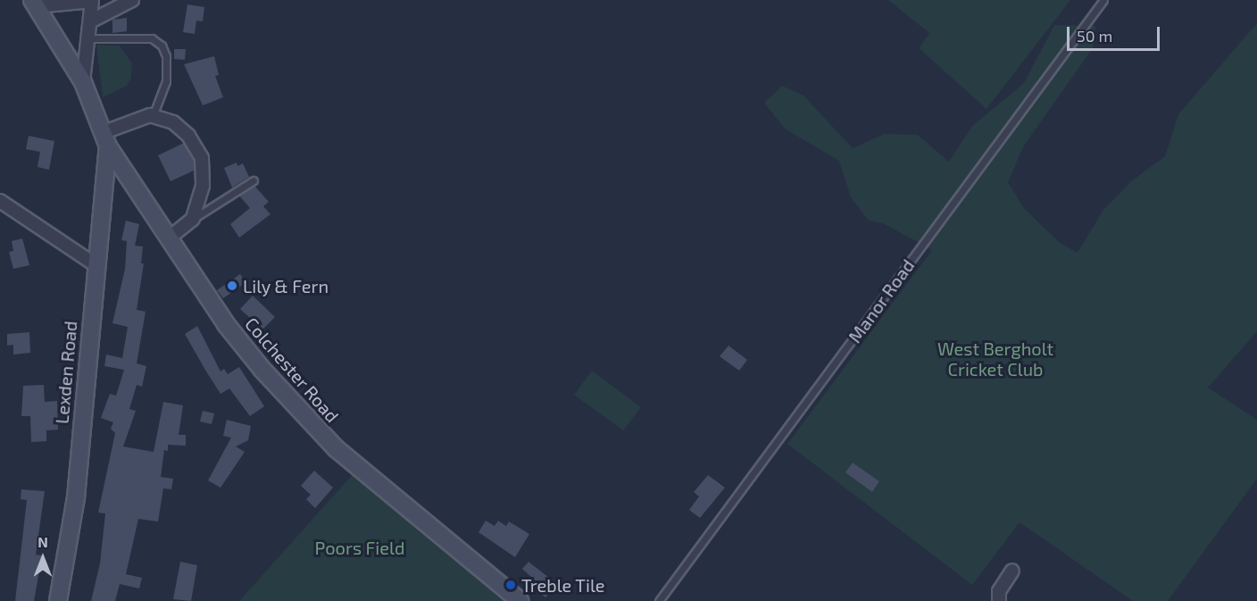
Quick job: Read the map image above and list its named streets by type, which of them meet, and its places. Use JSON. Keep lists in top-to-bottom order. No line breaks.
{"streets":{"main road":["Colchester Road","Lexden Road"],"lane":["Manor Road"]},"crossings":[["Colchester Road","Lexden Road"]],"parks":["West Bergholt Cricket Club","Poors Field"],"places":["Lily & Fern","Treble Tile"],"scale_bar":"50 m","north":"top"}
